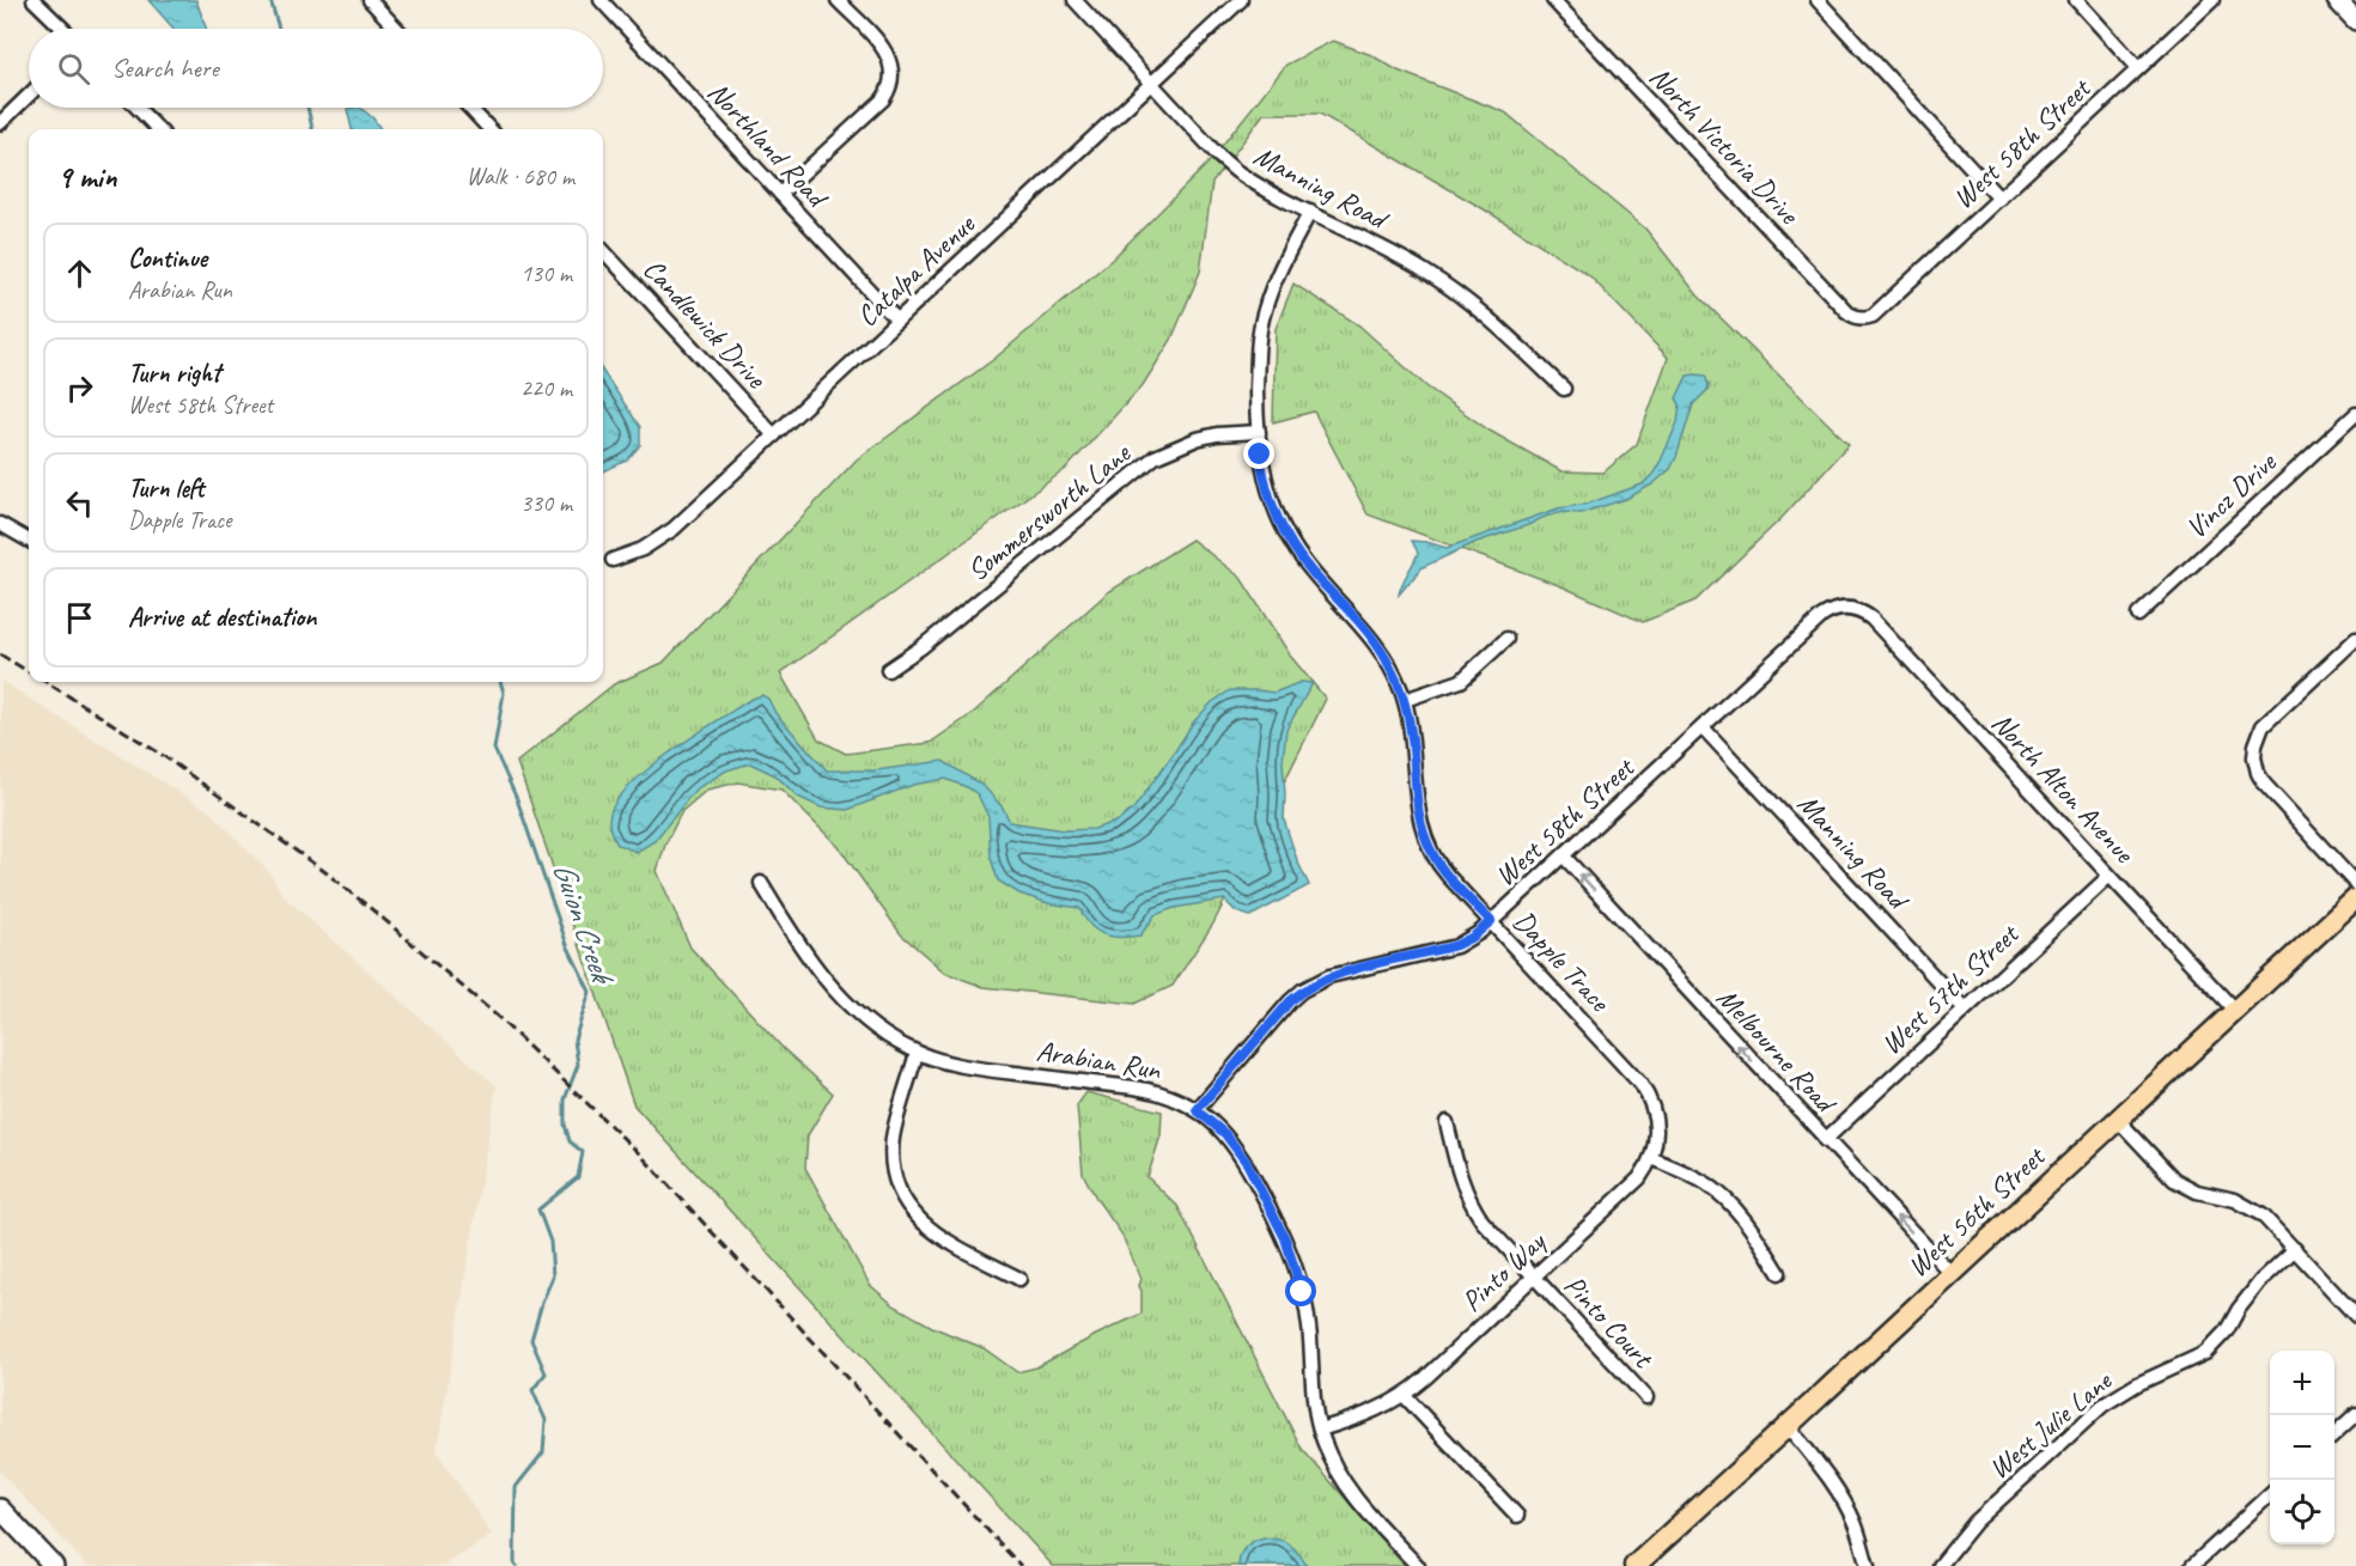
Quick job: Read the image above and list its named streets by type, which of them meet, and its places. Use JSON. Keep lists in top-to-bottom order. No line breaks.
{"streets":{"main road":["West 56th Street"],"street":["Northland Road","West 58th Street","North Victoria Drive","Manning Road","Catalpa Avenue","Candlewick Drive","Vincz Drive","Sommersworth Lane","North Alton Avenue","Dapple Trace","West 57th Street","Melbourne Road","Arabian Run","Pinto Way","Pinto Court","West Julie Lane"]},"crossings":[["Northland Road","Catalpa Avenue"],["West 58th Street","North Victoria Drive"],["West 58th Street","Manning Road"],["West 58th Street","North Alton Avenue"],["West 58th Street","Dapple Trace"],["West 58th Street","Melbourne Road"],["West 58th Street","Arabian Run"],["Manning Road","Catalpa Avenue"],["Manning Road","Dapple Trace"],["Manning Road","West 57th Street"],["Catalpa Avenue","Candlewick Drive"],["Sommersworth Lane","Dapple Trace"],["North Alton Avenue","West 57th Street"],["North Alton Avenue","West 56th Street"],["Dapple Trace","Pinto Way"],["West 57th Street","Melbourne Road"],["Melbourne Road","West 56th Street"],["Arabian Run","Pinto Way"],["Pinto Way","Pinto Court"]],"one_way":["Melbourne Road"],"water":["Guion Creek"],"page":{"search":"Search here","heading":["9 min","Walk · 680 m"],"list":[["Continue","Arabian Run","130 m"],["Turn right","West 58th Street","220 m"],["Turn left","Dapple Trace","330 m"],"Arrive at destination"],"map_buttons":["+","−"]}}
